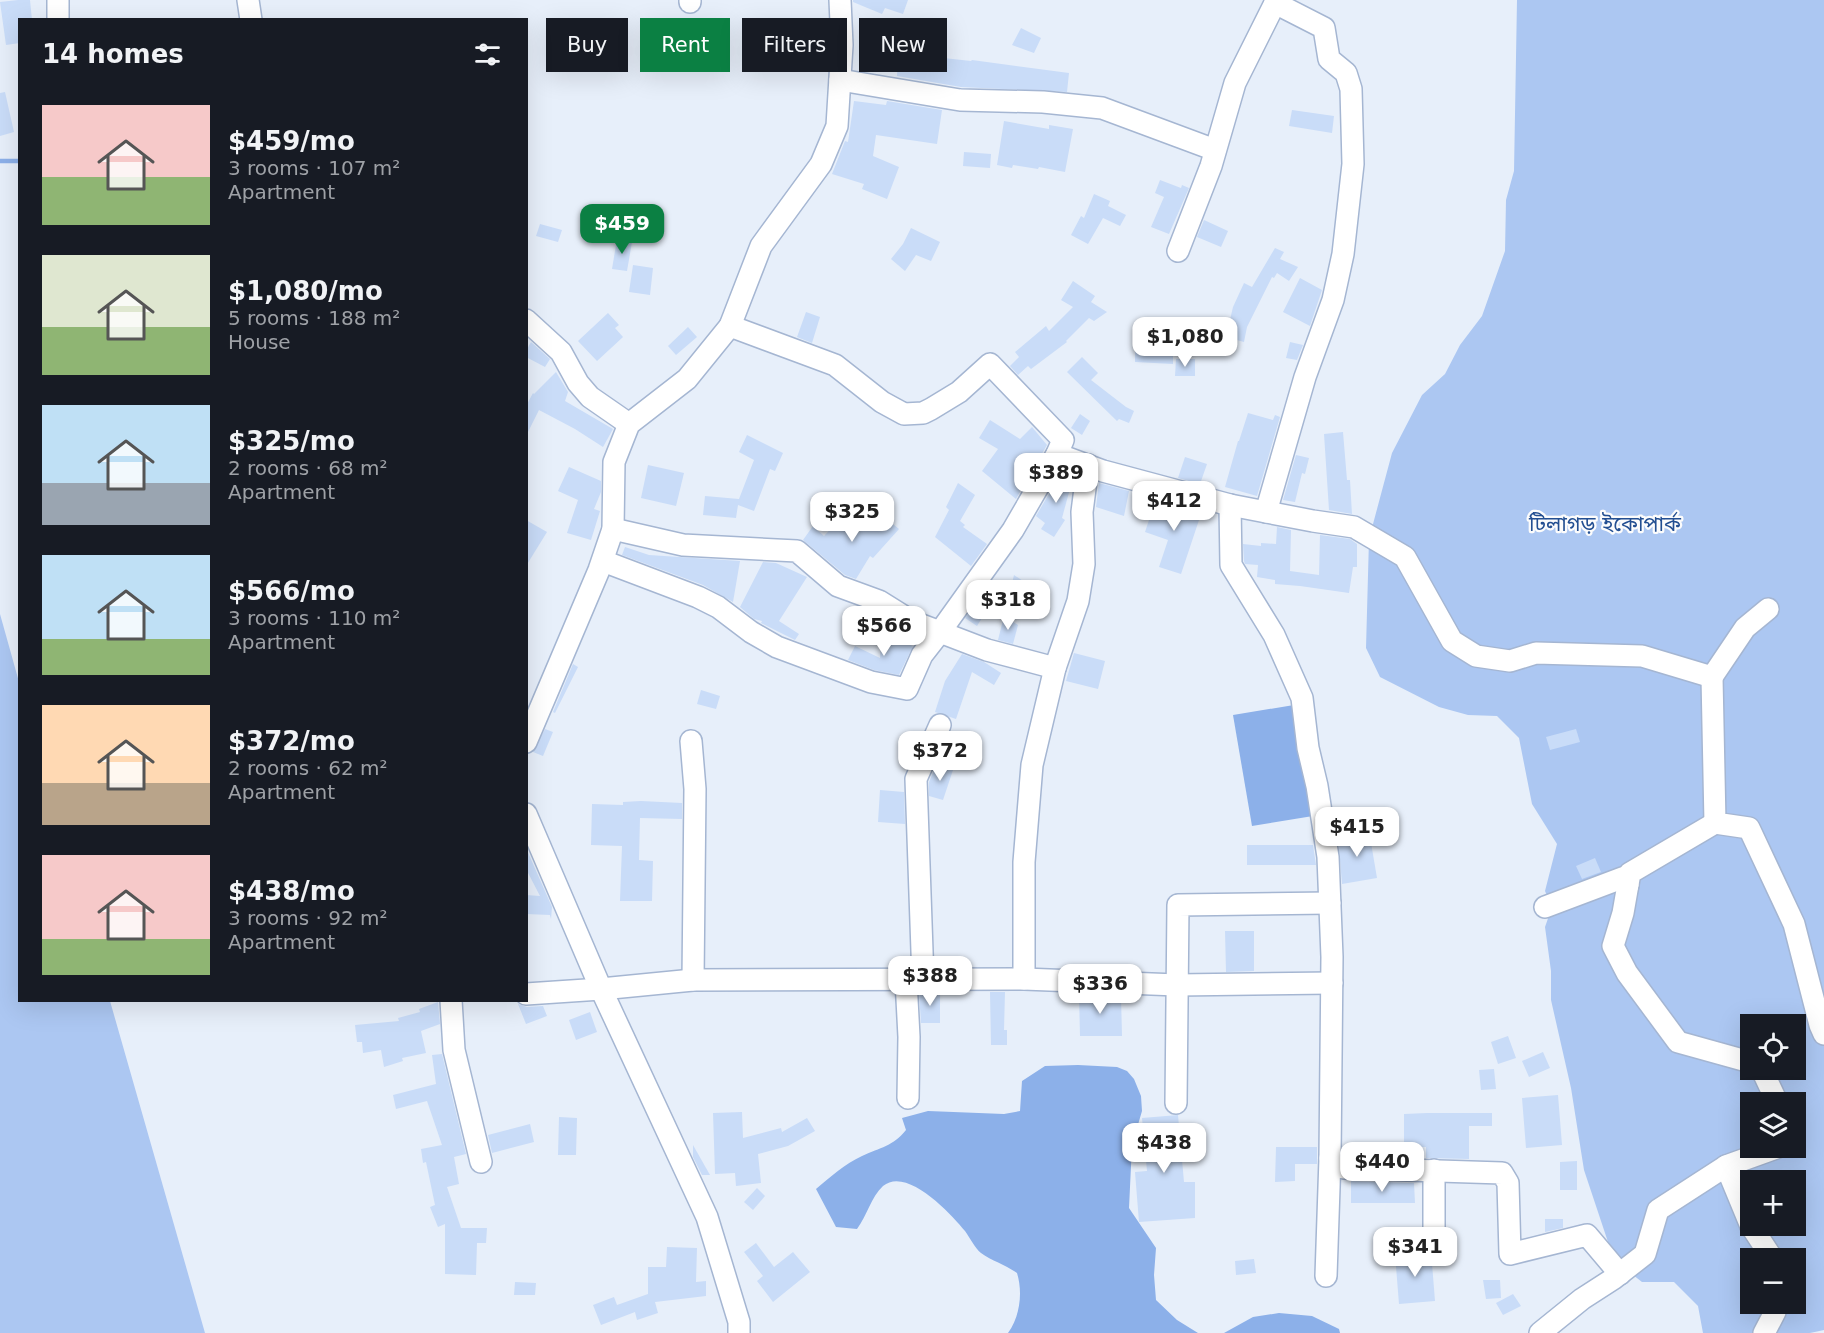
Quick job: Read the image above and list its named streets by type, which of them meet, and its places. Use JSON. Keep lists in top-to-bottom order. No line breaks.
{"parks":["টিলাগড় ইকোপার্ক"],"page":{"chip":["Buy","Rent","Filters","New"],"heading":"14 homes","list":[{"name":"$459/mo","note":"3 rooms · 107 m² · Apartment"},{"name":"$1,080/mo","note":"5 rooms · 188 m² · House"},{"name":"$325/mo","note":"2 rooms · 68 m² · Apartment"},{"name":"$566/mo","note":"3 rooms · 110 m² · Apartment"},{"name":"$372/mo","note":"2 rooms · 62 m² · Apartment"},{"name":"$438/mo","note":"3 rooms · 92 m² · Apartment"}],"price":["$459","$1,080","$389","$412","$325","$318","$566","$372","$415","$388","$336","$438","$440","$341"],"map_buttons":["+","−"]}}
